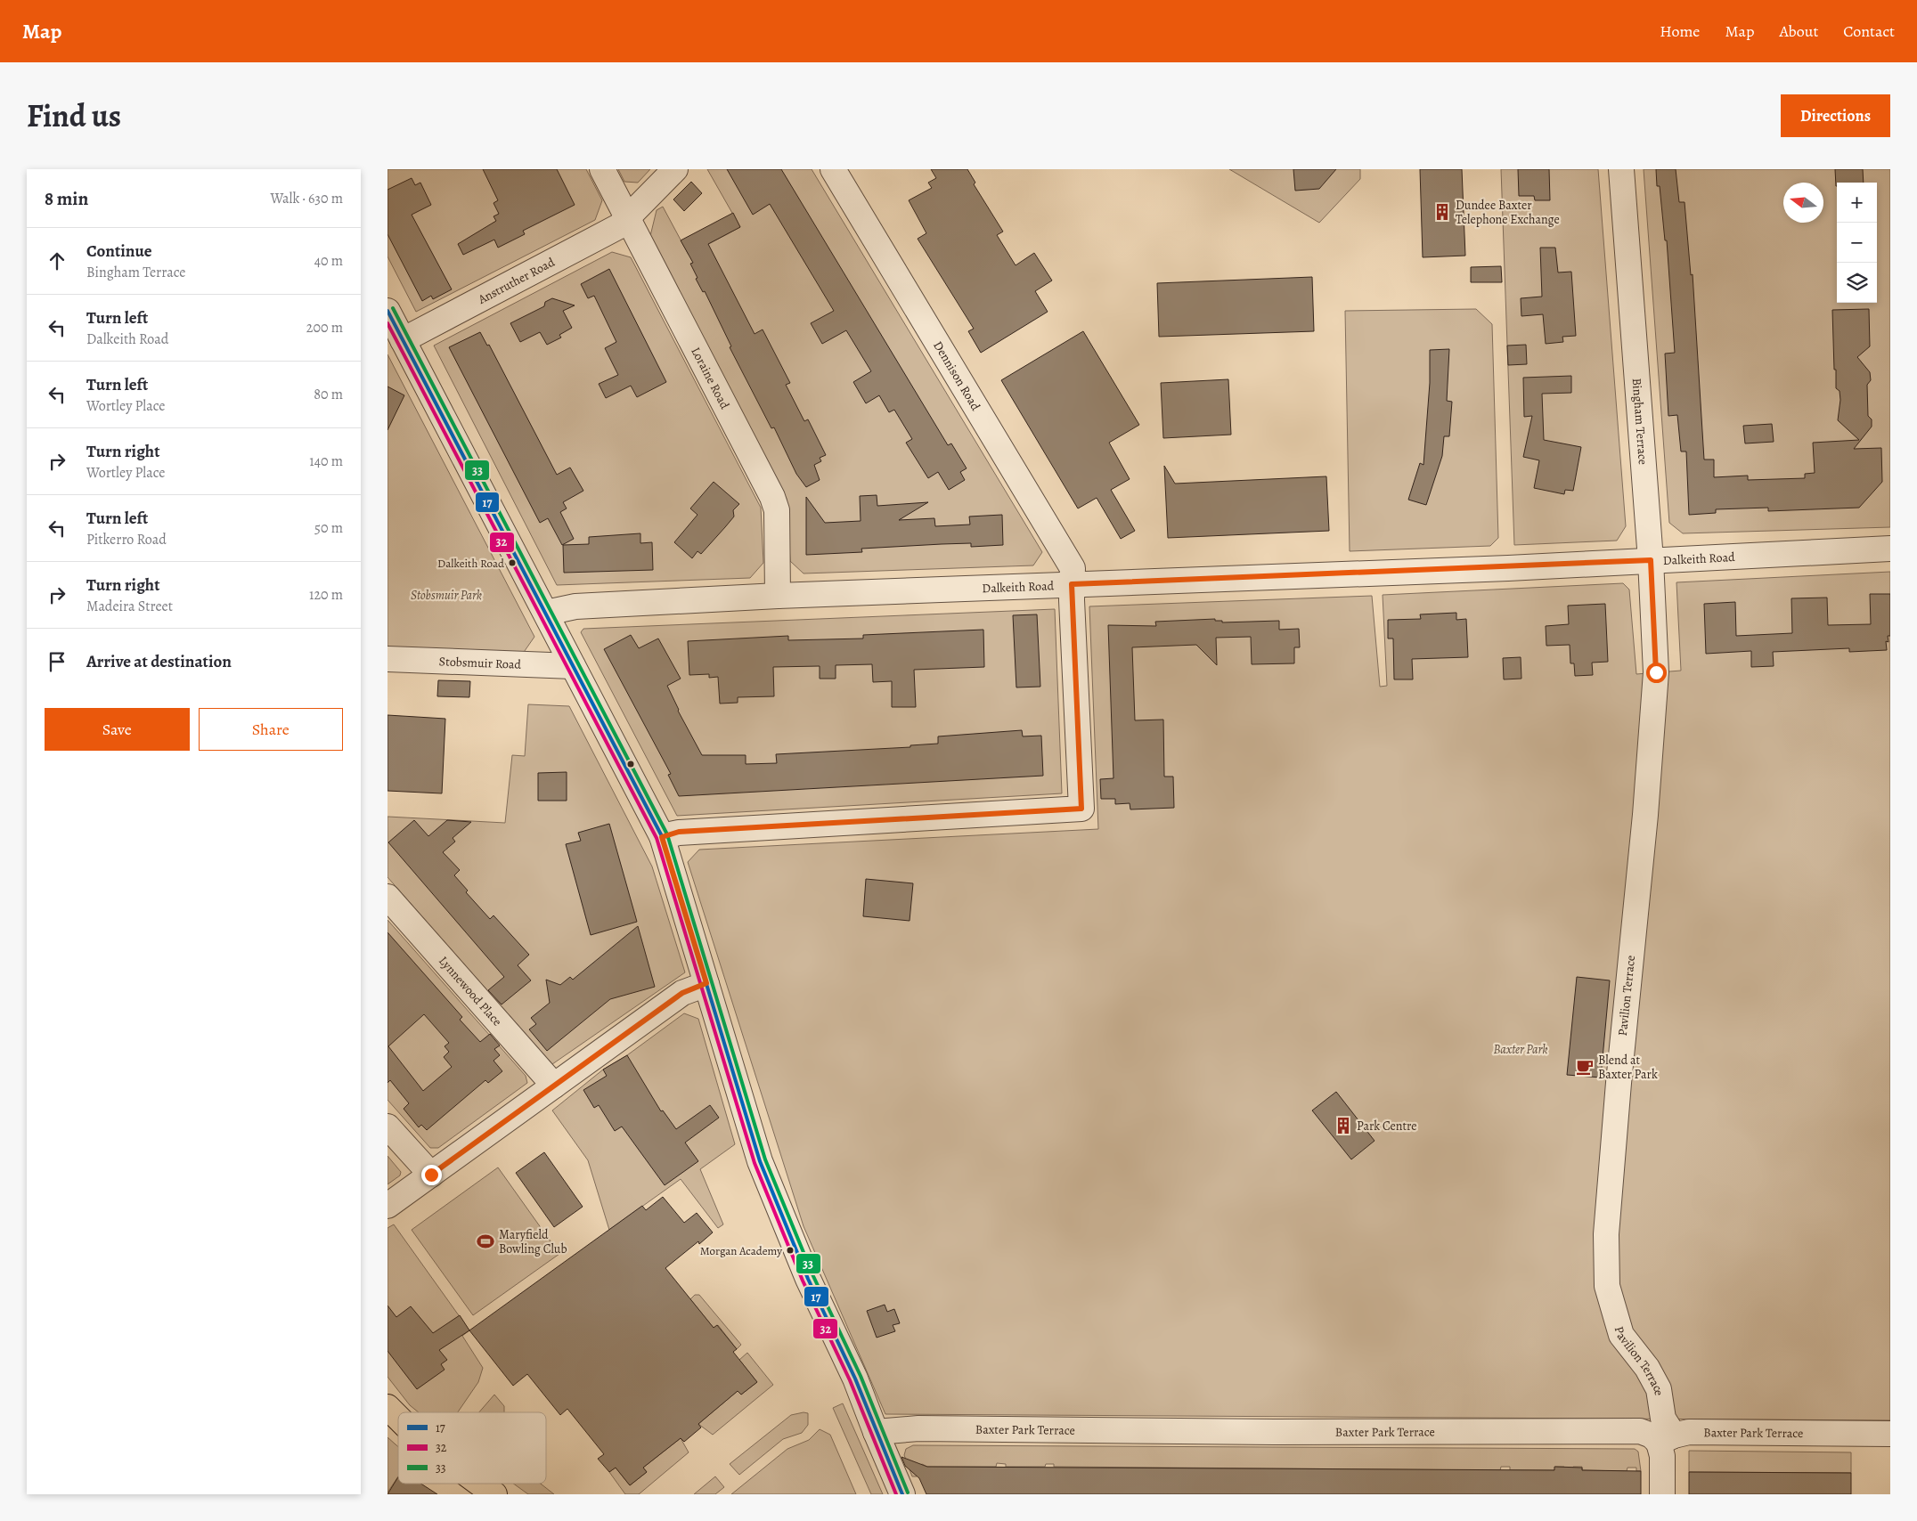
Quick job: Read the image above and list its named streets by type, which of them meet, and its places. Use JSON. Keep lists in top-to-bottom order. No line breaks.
{"streets":{"street":["Anstruther Road","Dennison Road","Loraine Road","Bingham Terrace","Dalkeith Road","Stobsmuir Road","Lynnewood Place","Pavilion Terrace","Baxter Park Terrace"]},"crossings":[["Anstruther Road","Loraine Road"],["Dennison Road","Dalkeith Road"],["Loraine Road","Dalkeith Road"],["Bingham Terrace","Dalkeith Road"],["Bingham Terrace","Pavilion Terrace"],["Pavilion Terrace","Baxter Park Terrace"]],"parks":["Stobsmuir Park","Baxter Park"],"places":{"building":["Dundee Baxter Telephone Exchange","Park Centre"],"other":["Dalkeith Road","Morgan Academy"],"cafe":["Blend at Baxter Park"],"sports":["Maryfield Bowling Club"]},"lines":["transit line 33","transit line 17","transit line 32"],"legend":["17","32","33"],"north":"left","page":{"header":"Map","nav":["Home","Map","About","Contact"],"title":"Find us","buttons":["Directions",["Save","Share"]],"heading":["8 min","Walk · 630 m"],"map_buttons":["+","−"],"list":[["Continue","Bingham Terrace","40 m"],["Turn left","Dalkeith Road","200 m"],["Turn left","Wortley Place","80 m"],["Turn right","Wortley Place","140 m"],["Turn left","Pitkerro Road","50 m"],["Turn right","Madeira Street","120 m"],"Arrive at destination"]}}
